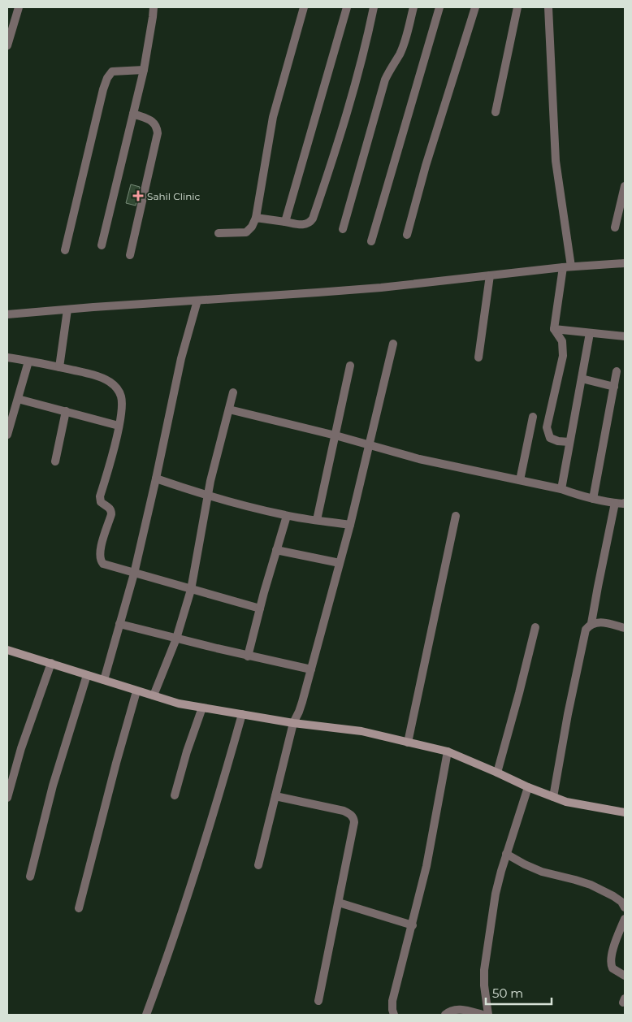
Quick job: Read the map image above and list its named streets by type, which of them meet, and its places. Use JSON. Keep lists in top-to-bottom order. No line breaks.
{"places":{"health":["Sahil Clinic"]},"scale_bar":"50 m"}
